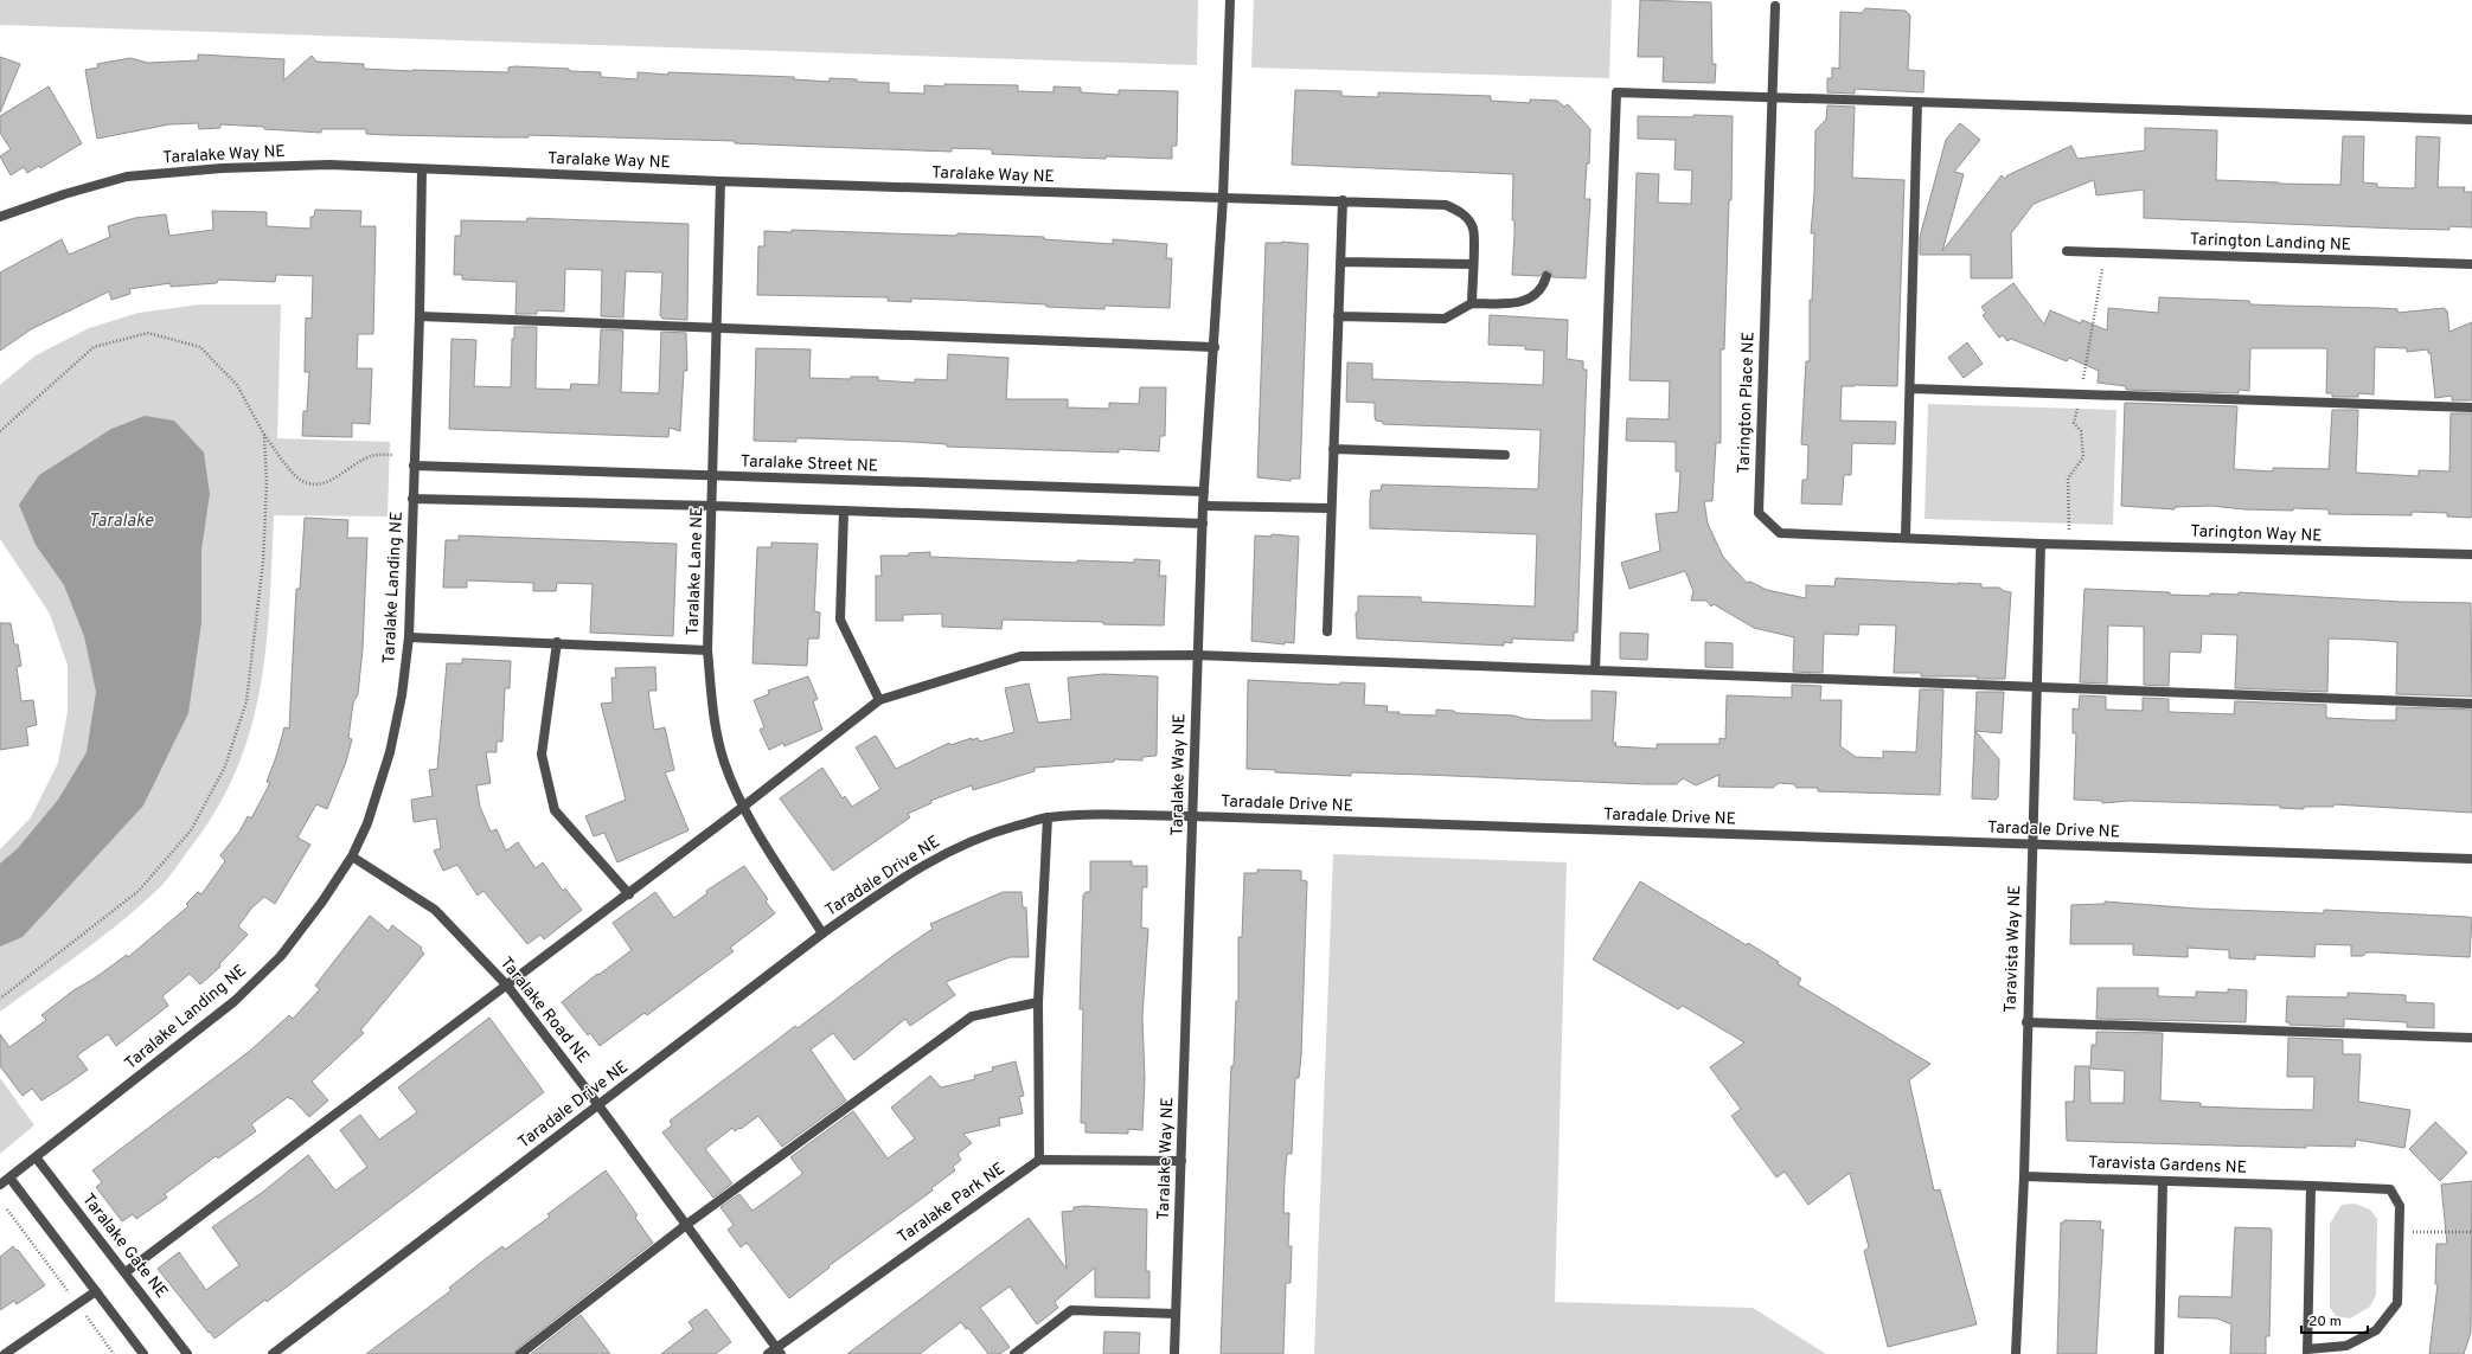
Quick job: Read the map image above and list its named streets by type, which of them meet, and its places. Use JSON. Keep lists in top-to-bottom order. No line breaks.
{"streets":{"street":["Taralake Way NE","Tarington Landing NE","Tarington Place NE","Taralake Street NE","Tarington Way NE","Taralake Lane NE","Taralake Landing NE","Taradale Drive NE","Taravista Way NE","Taralake Road NE","Taravista Gardens NE","Taralake Park NE","Taralake Gate NE"]},"crossings":[["Taralake Way NE","Taralake Street NE"],["Taralake Way NE","Taralake Lane NE"],["Taralake Way NE","Taralake Landing NE"],["Taralake Way NE","Taradale Drive NE"],["Tarington Place NE","Tarington Way NE"],["Tarington Place NE","Taravista Way NE"],["Taralake Street NE","Taralake Lane NE"],["Taralake Street NE","Taralake Landing NE"],["Tarington Way NE","Taravista Way NE"],["Taralake Lane NE","Taradale Drive NE"],["Taralake Landing NE","Taralake Road NE"],["Taralake Landing NE","Taralake Gate NE"],["Taradale Drive NE","Taravista Way NE"],["Taradale Drive NE","Taralake Road NE"],["Taravista Way NE","Taravista Gardens NE"],["Taralake Road NE","Taralake Park NE"]],"water":["Taralake"],"scale_bar":"20 m"}
